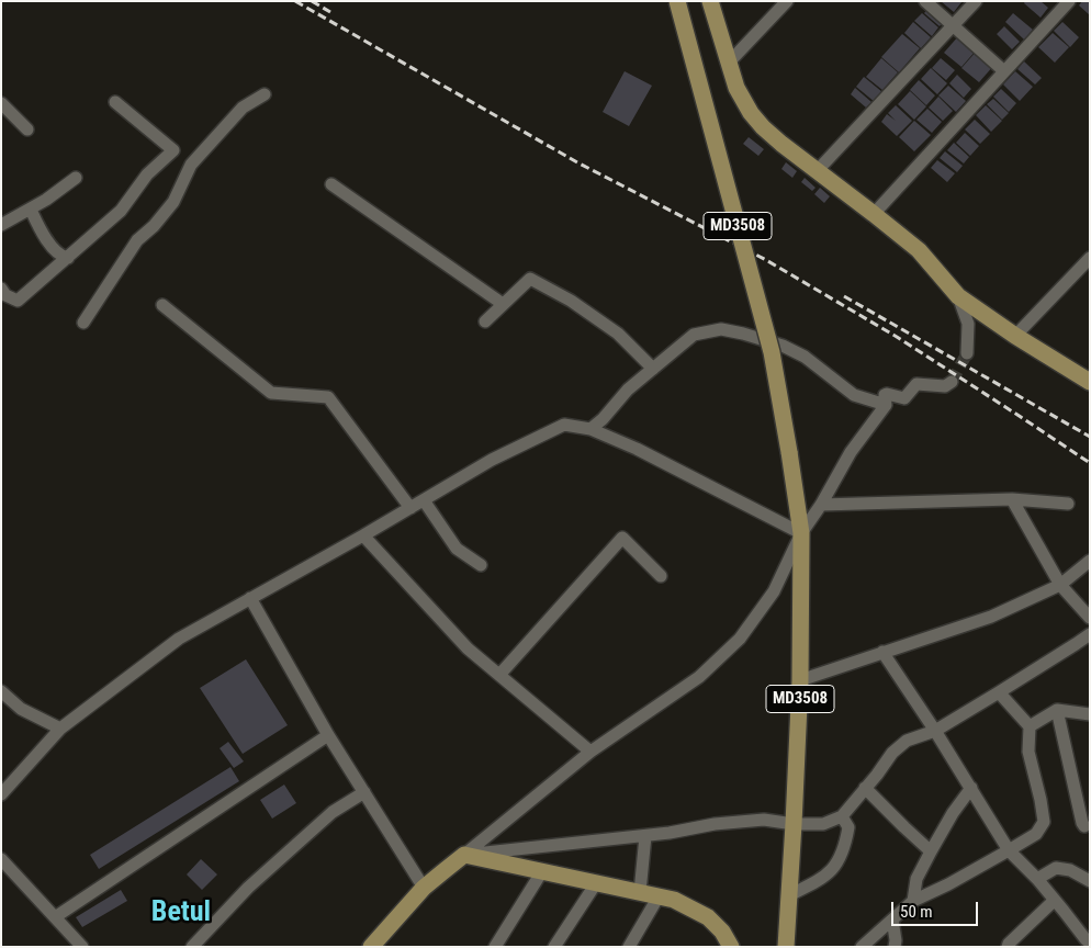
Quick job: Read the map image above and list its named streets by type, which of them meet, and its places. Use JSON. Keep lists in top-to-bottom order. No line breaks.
{"streets":{"main road":["MD3508"]},"districts":["Betul"],"scale_bar":"50 m"}
